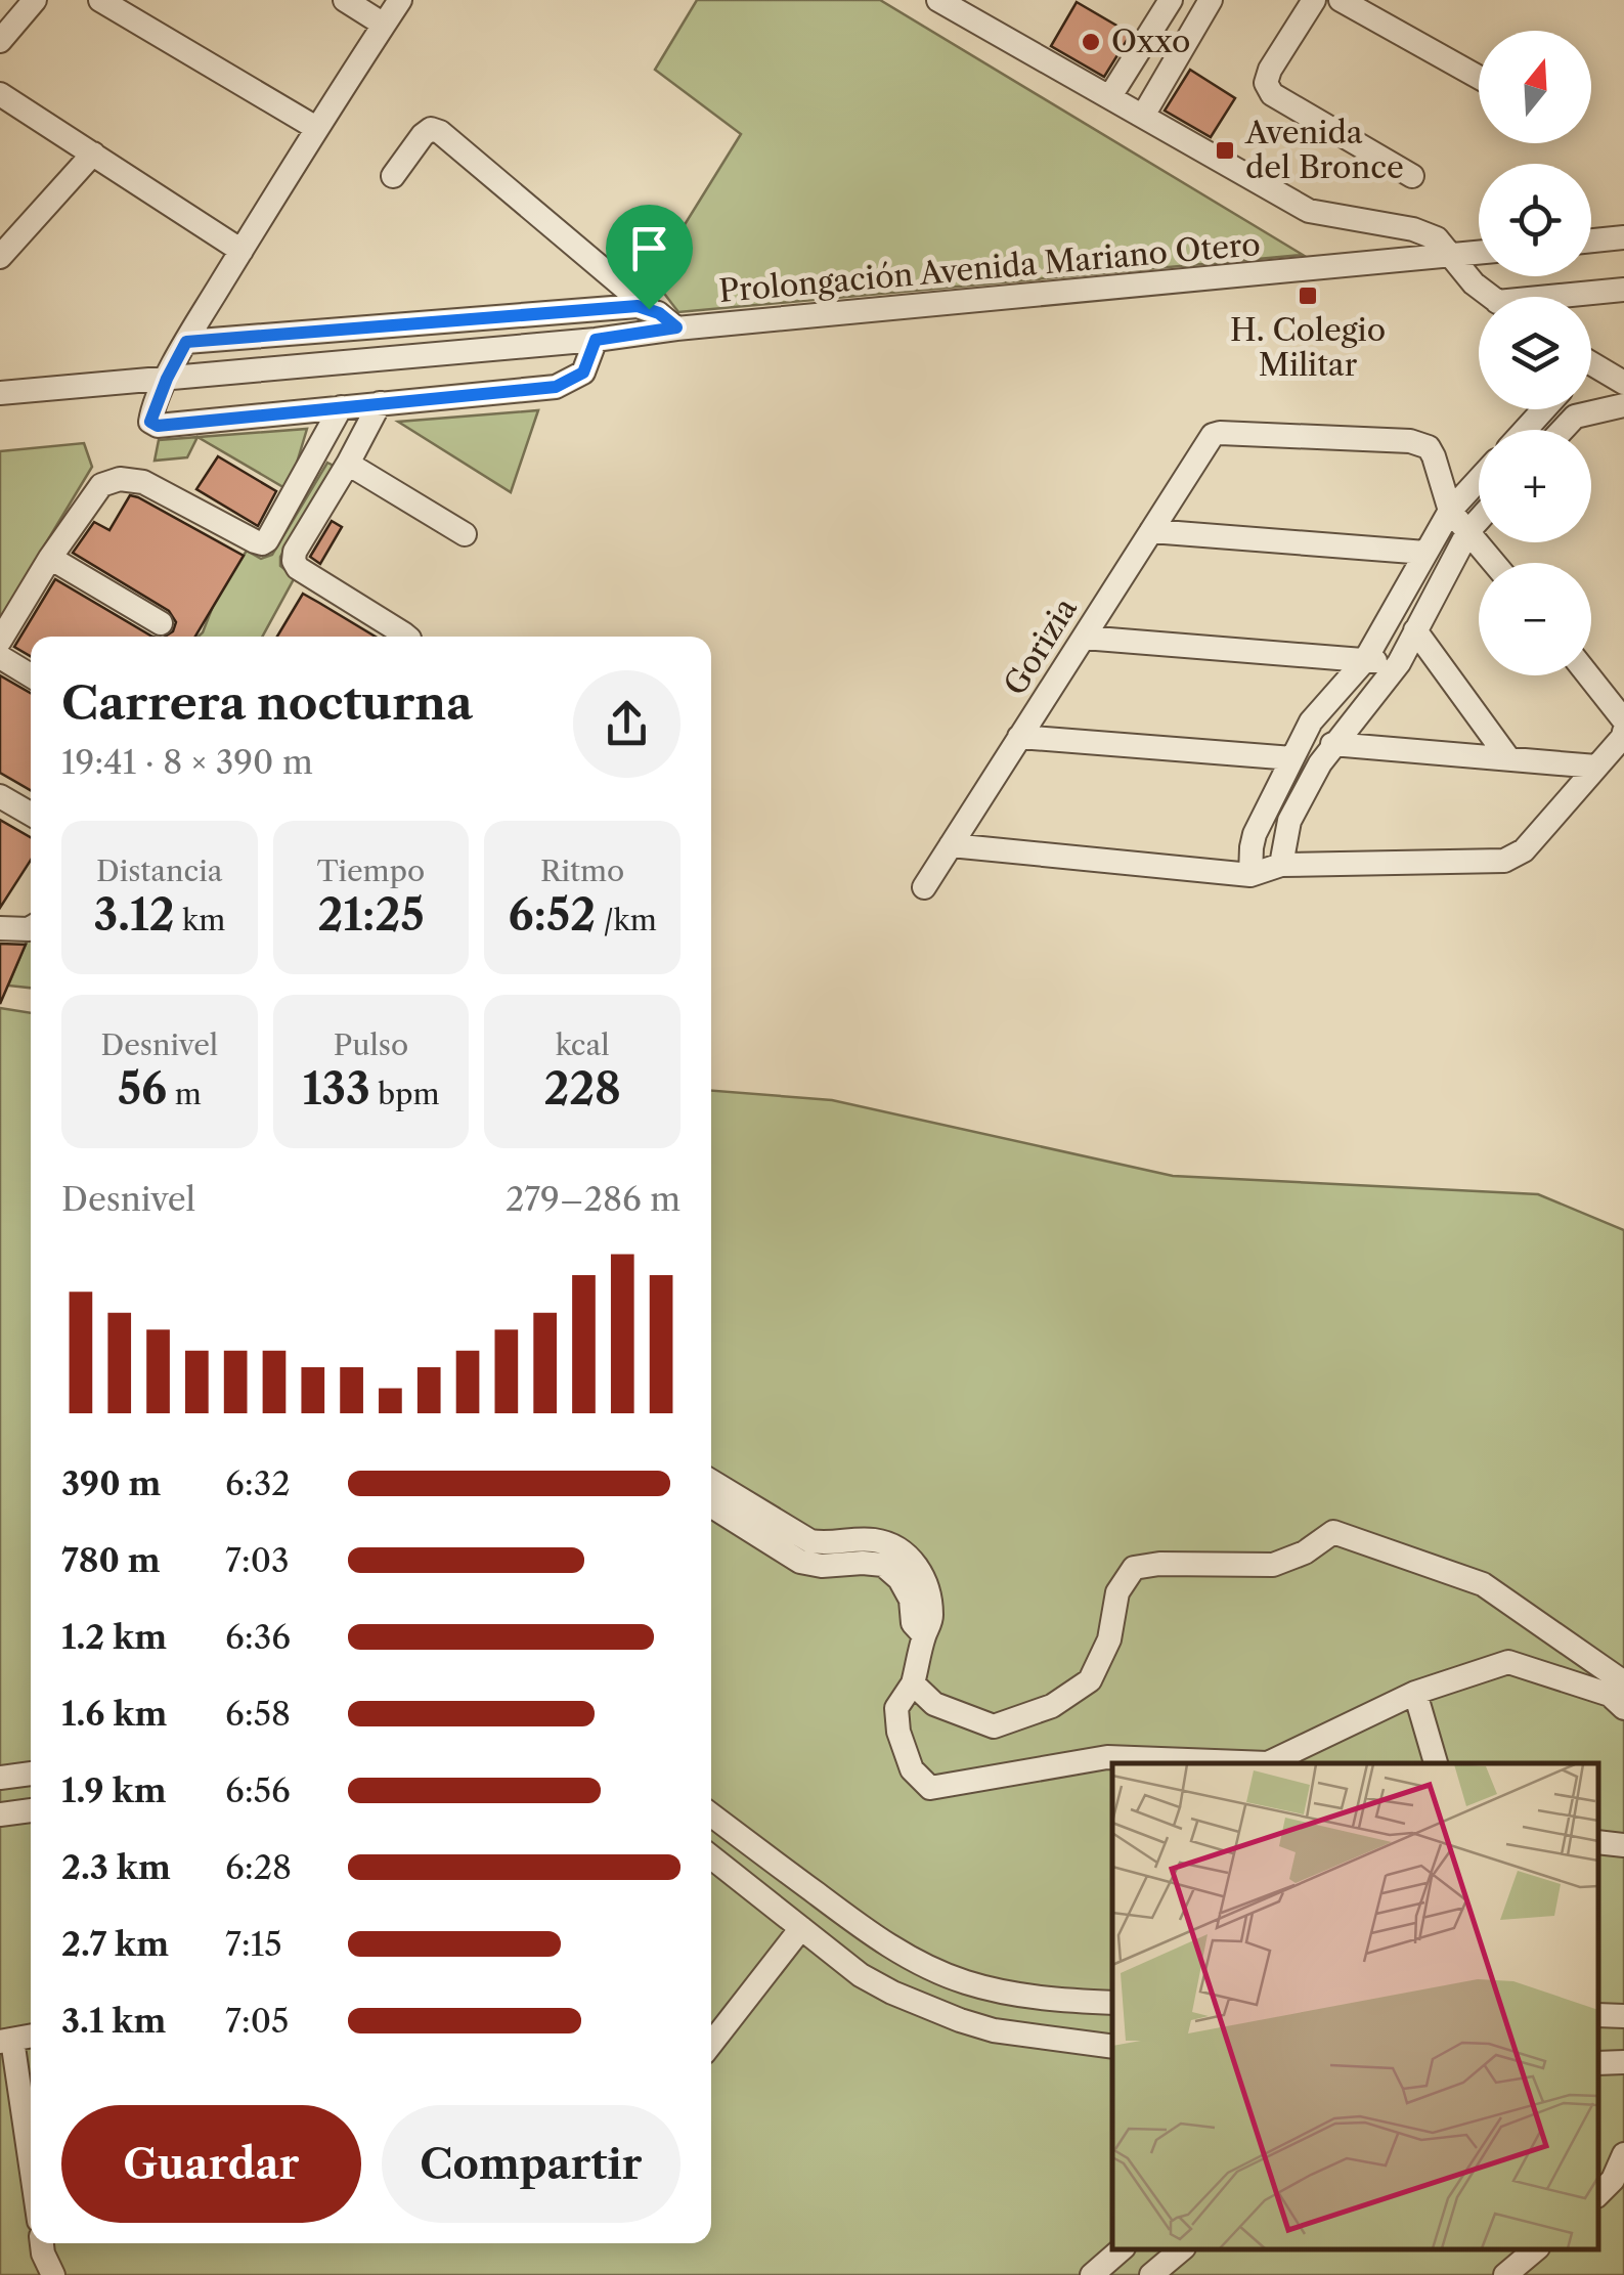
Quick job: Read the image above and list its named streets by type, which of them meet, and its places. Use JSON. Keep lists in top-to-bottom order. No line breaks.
{"streets":{"street":["Prolongación Avenida Mariano Otero","Gorizia"]},"places":{"other":["Oxxo"],"transit":["Avenida del Bronce","H. Colegio Militar"]},"north":"top","page":{"map_buttons":["+","−"],"heading":["Carrera nocturna","19:41 · 8 × 390 m"],"stats":[["Distancia","3.12 km"],["Tiempo","21:25"],["Ritmo","6:52 /km"],["Desnivel","56 m"],["Pulso","133 bpm"],["kcal","228"]],"chart":["Desnivel","279–286 m"],"list":[{"name":"390 m","note":"6:32"},{"name":"780 m","note":"7:03"},{"name":"1.2 km","note":"6:36"},{"name":"1.6 km","note":"6:58"},{"name":"1.9 km","note":"6:56"},{"name":"2.3 km","note":"6:28"},{"name":"2.7 km","note":"7:15"},{"name":"3.1 km","note":"7:05"}],"buttons":["Guardar","Compartir"]}}
